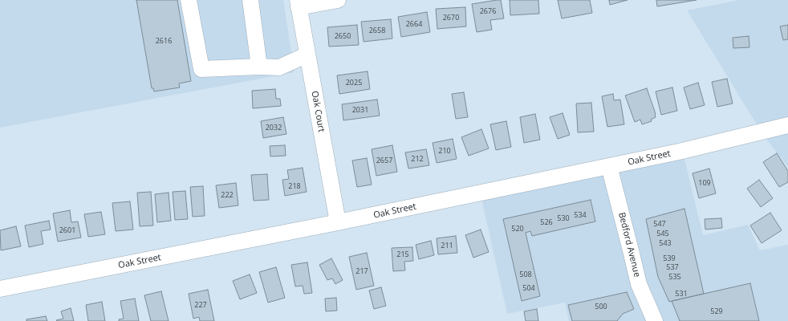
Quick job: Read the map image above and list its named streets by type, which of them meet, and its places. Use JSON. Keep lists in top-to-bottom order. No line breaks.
{"streets":{"street":["Oak Court","Oak Street","Bedford Avenue"]},"crossings":[["Oak Court","Oak Street"],["Oak Street","Bedford Avenue"]],"house_numbers":["2676","2670","2664","2658","2650","2616","2025","2031","2032","210","212","2657","109","218","222","534","530","526","547","520","2601","545","543","211","215","539","537","217","508","535","504","531","227","500","529"]}
